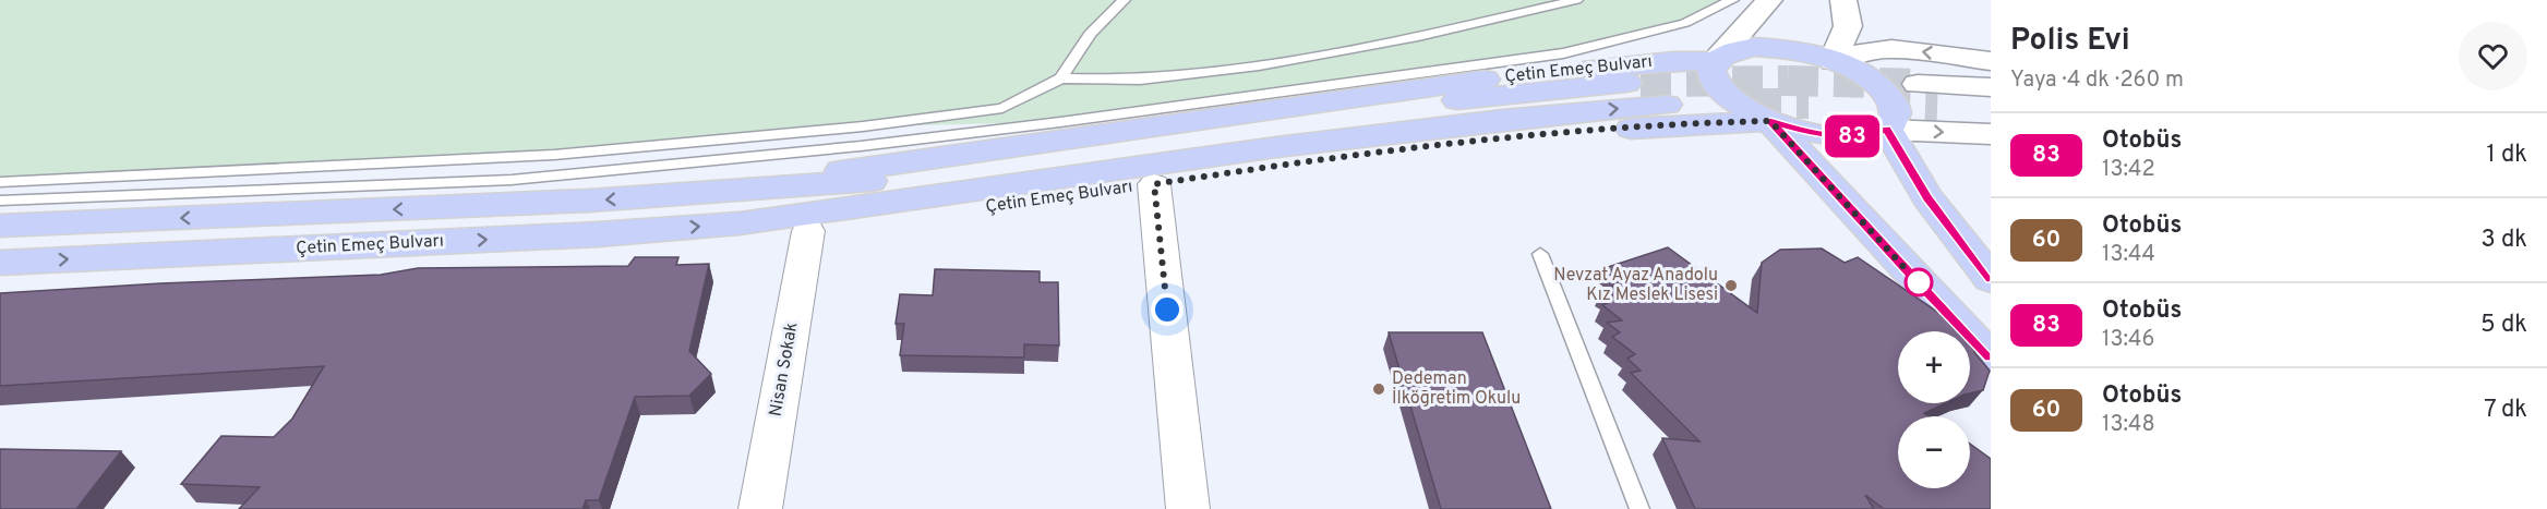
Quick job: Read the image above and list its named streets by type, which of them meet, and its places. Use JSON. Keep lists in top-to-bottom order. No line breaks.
{"streets":{"main road":["Çetin Emeç Bulvarı"],"street":["Nisan Sokak"]},"crossings":[["Çetin Emeç Bulvarı","Nisan Sokak"]],"places":["Nevzat Ayaz Anadolu Kız Meslek Lisesi","Dedeman İlköğretim Okulu"],"lines":["bus line 83"],"page":{"on_map":"83","heading":["Polis Evi","Yaya · 4 dk · 260 m"],"list":[{"mark":"83","name":"Otobüs","note":"13:42","value":"1 dk"},{"mark":"60","name":"Otobüs","note":"13:44","value":"3 dk"},{"mark":"83","name":"Otobüs","note":"13:46","value":"5 dk"},{"mark":"60","name":"Otobüs","note":"13:48","value":"7 dk"}],"map_buttons":["+","−"]}}
